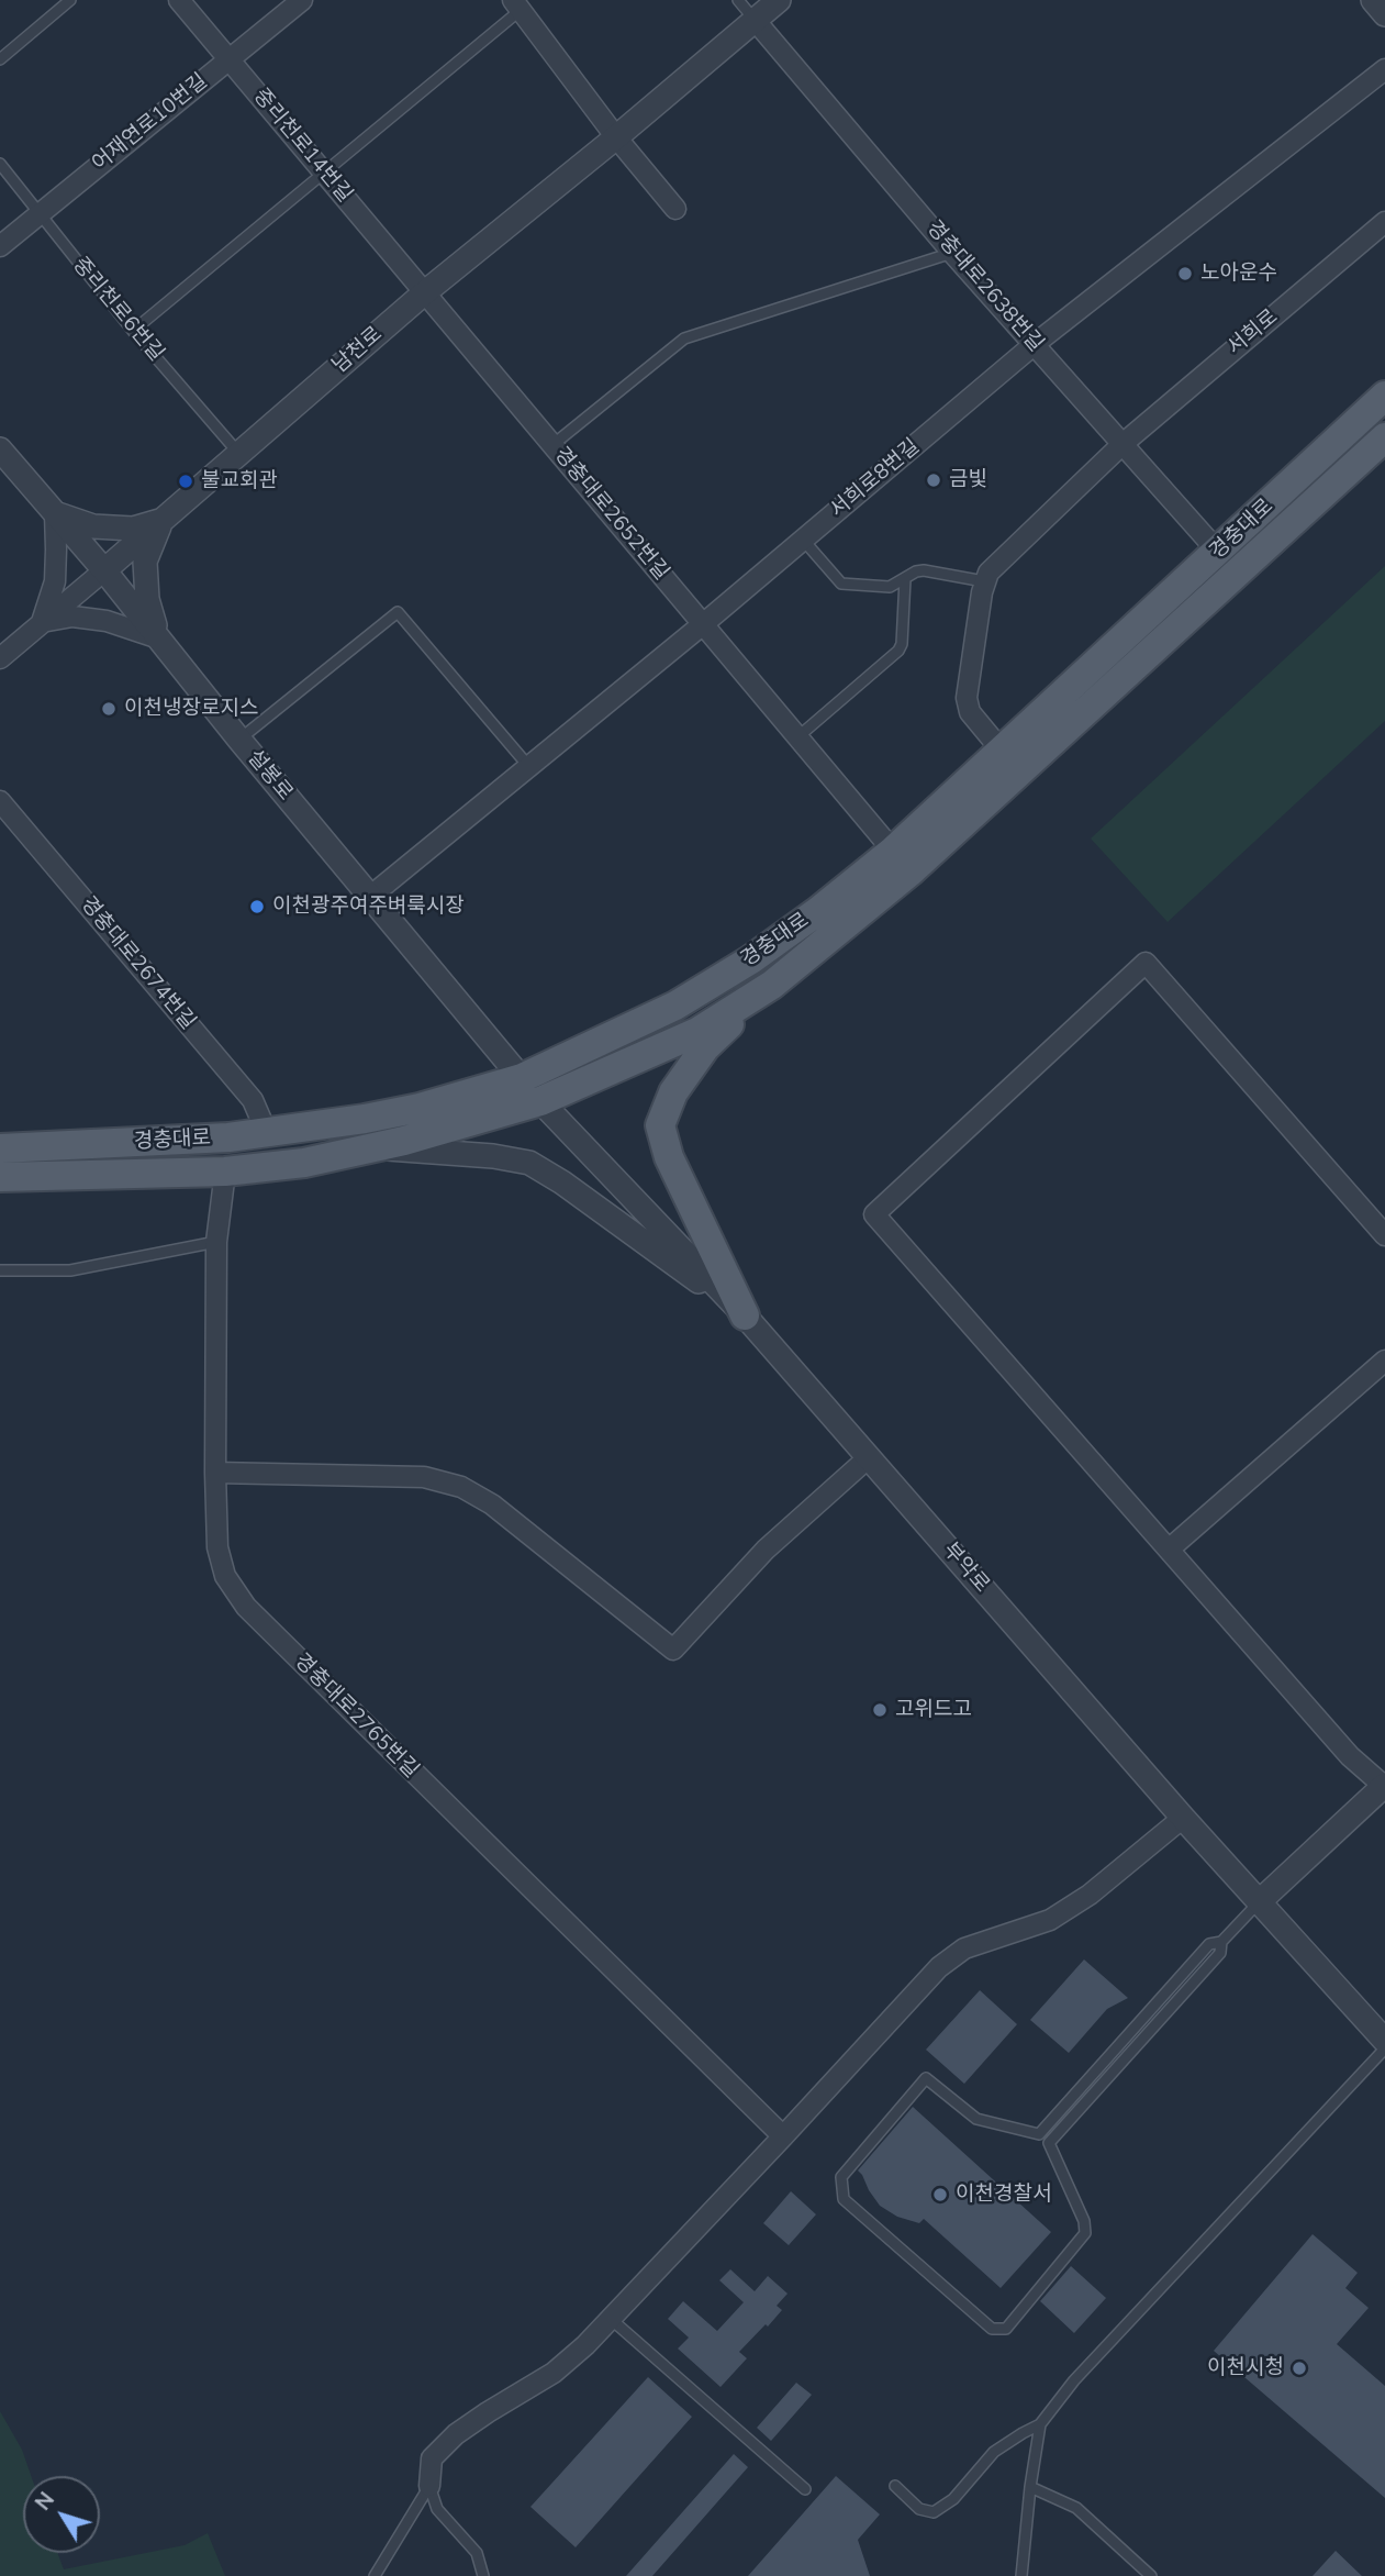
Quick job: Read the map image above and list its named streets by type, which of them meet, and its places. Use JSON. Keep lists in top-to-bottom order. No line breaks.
{"streets":{"main road":["경충대로"],"street":["어재연로10번길","중리천로14번길","경충대로2638번길","서희로","남천로","서희로8번길","경충대로2652번길","설봉로","경충대로2674번길","부악로","경충대로2765번길"],"lane":["중리천로6번길"]},"crossings":[["어재연로10번길","중리천로14번길"],["어재연로10번길","중리천로6번길"],["중리천로14번길","남천로"],["중리천로14번길","경충대로2652번길"],["경충대로2638번길","서희로"],["경충대로2638번길","남천로"],["경충대로2638번길","서희로8번길"],["경충대로2638번길","경충대로"],["중리천로6번길","남천로"],["남천로","경충대로2652번길"],["남천로","설봉로"],["서희로8번길","경충대로2652번길"],["서희로8번길","설봉로"],["경충대로2652번길","경충대로"],["경충대로","설봉로"],["경충대로","경충대로2674번길"],["경충대로","부악로"],["경충대로","경충대로2765번길"],["설봉로","부악로"]],"places":["노아운수","금빛","불교회관","이천냉장로지스","이천광주여주벼룩시장","고위드고","이천경찰서","이천시청"],"north":"top left"}
